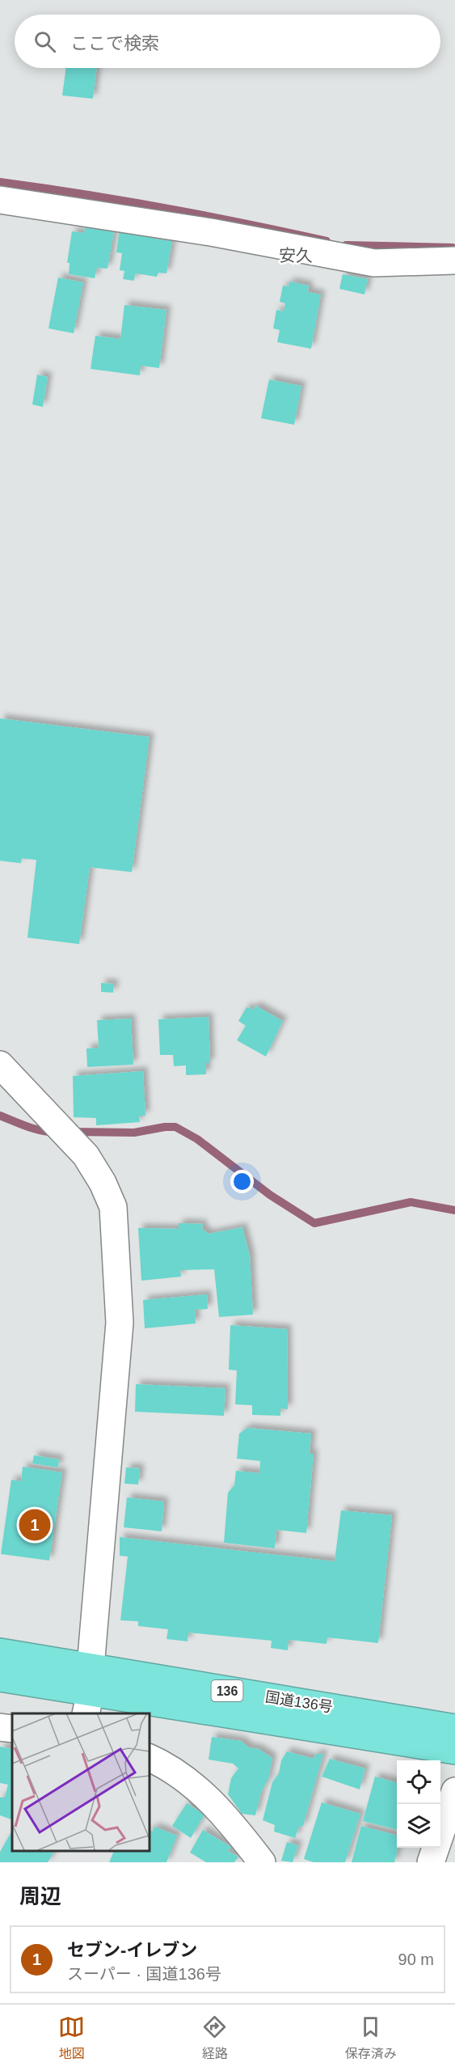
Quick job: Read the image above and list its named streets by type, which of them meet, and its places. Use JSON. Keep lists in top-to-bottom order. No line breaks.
{"streets":{"highway":["136","国道136号"]},"districts":["安久"],"page":{"search":"ここで検索","pins":"1","heading":"周辺","list":[{"mark":"1","name":"セブン-イレブン","note":"スーパー · 国道136号","value":"90 m"}],"nav":["地図","経路","保存済み"]}}
